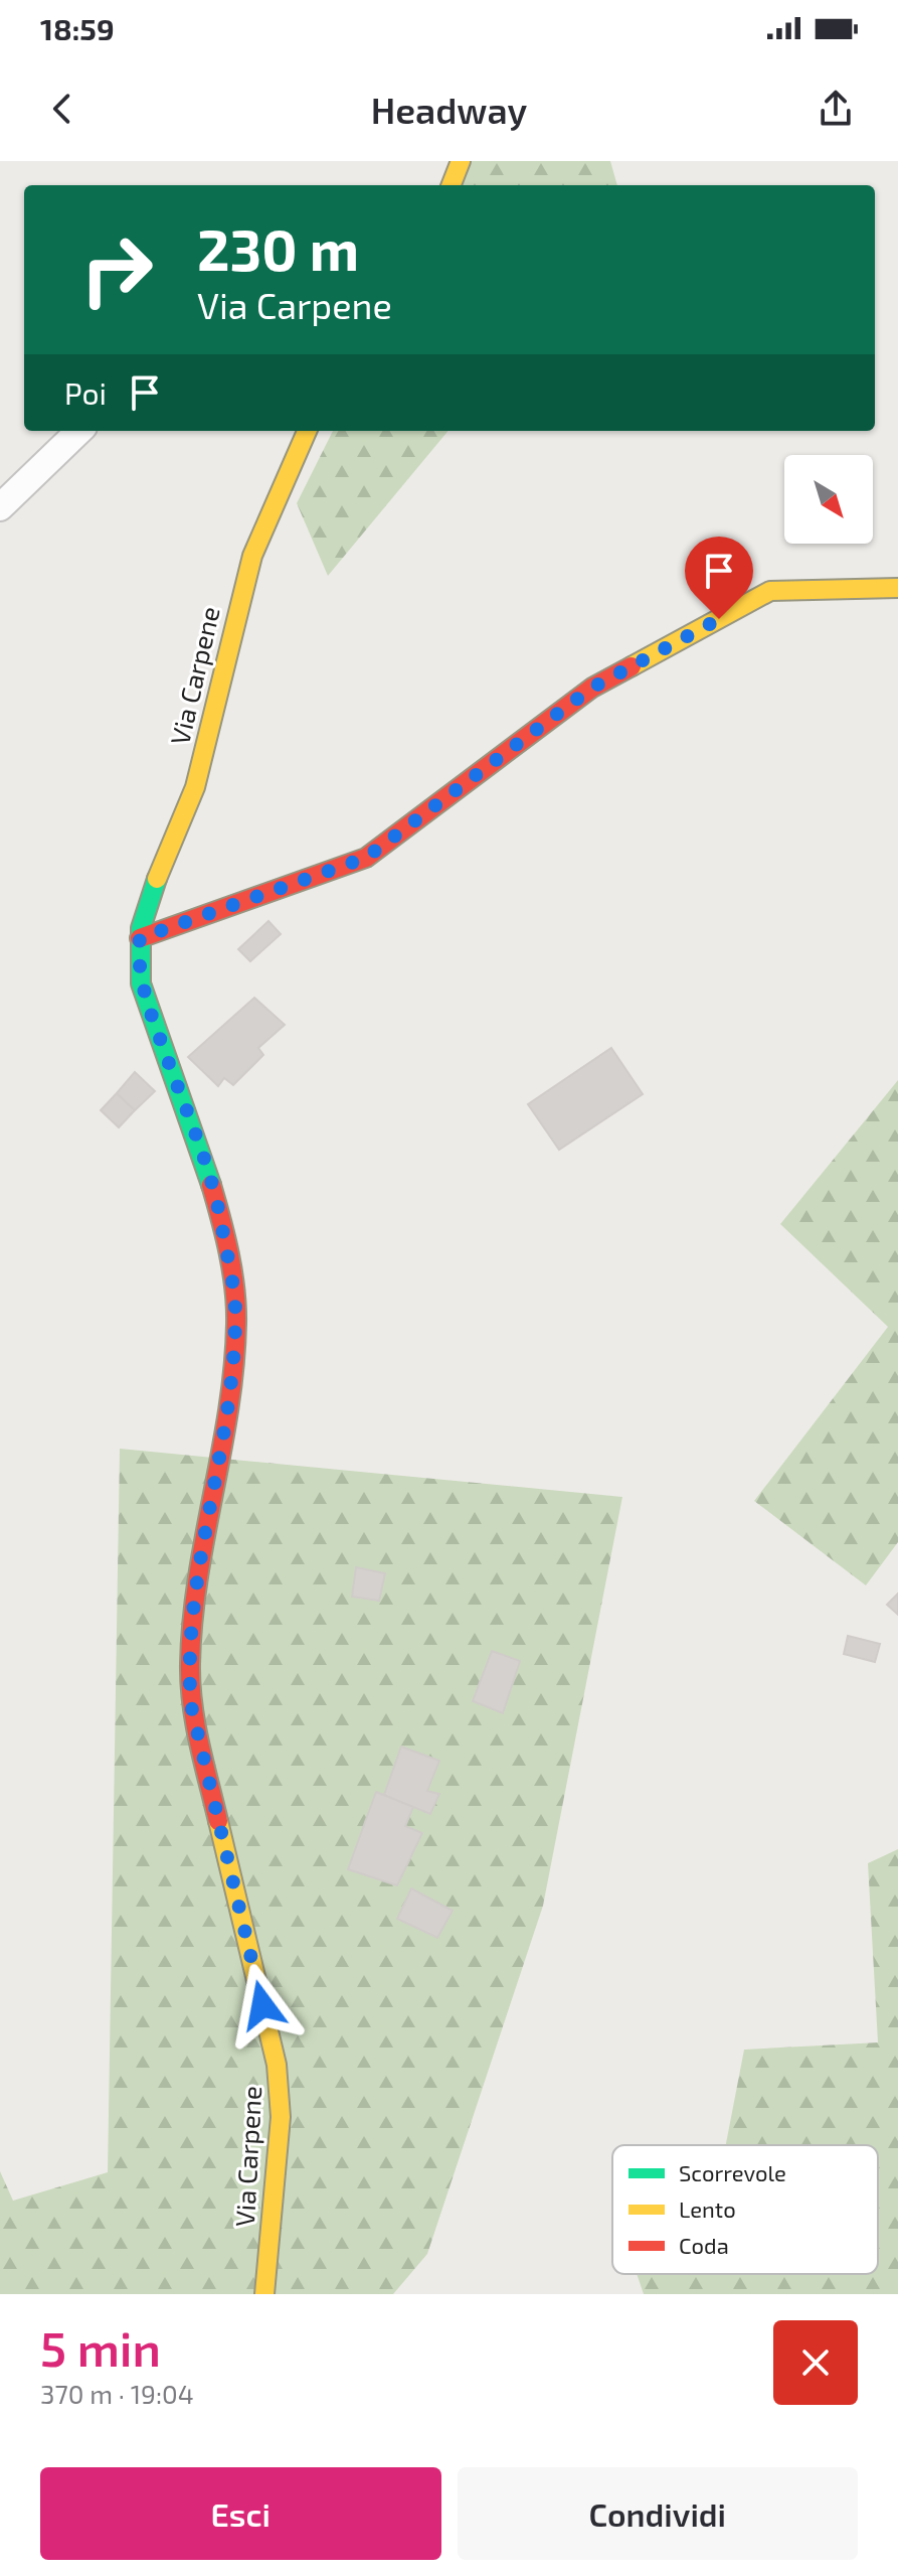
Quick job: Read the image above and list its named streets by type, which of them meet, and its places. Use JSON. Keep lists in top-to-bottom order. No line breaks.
{"streets":{"street":["Via Carpene"]},"legend":["Scorrevole","Lento","Coda"],"north":"bottom right","page":{"status":"18:59","header":"Headway","turn":["230 m","Via Carpene"],"then":"Poi","heading":["5 min","370 m · 19:04"],"buttons":["Esci","Condividi"]}}
